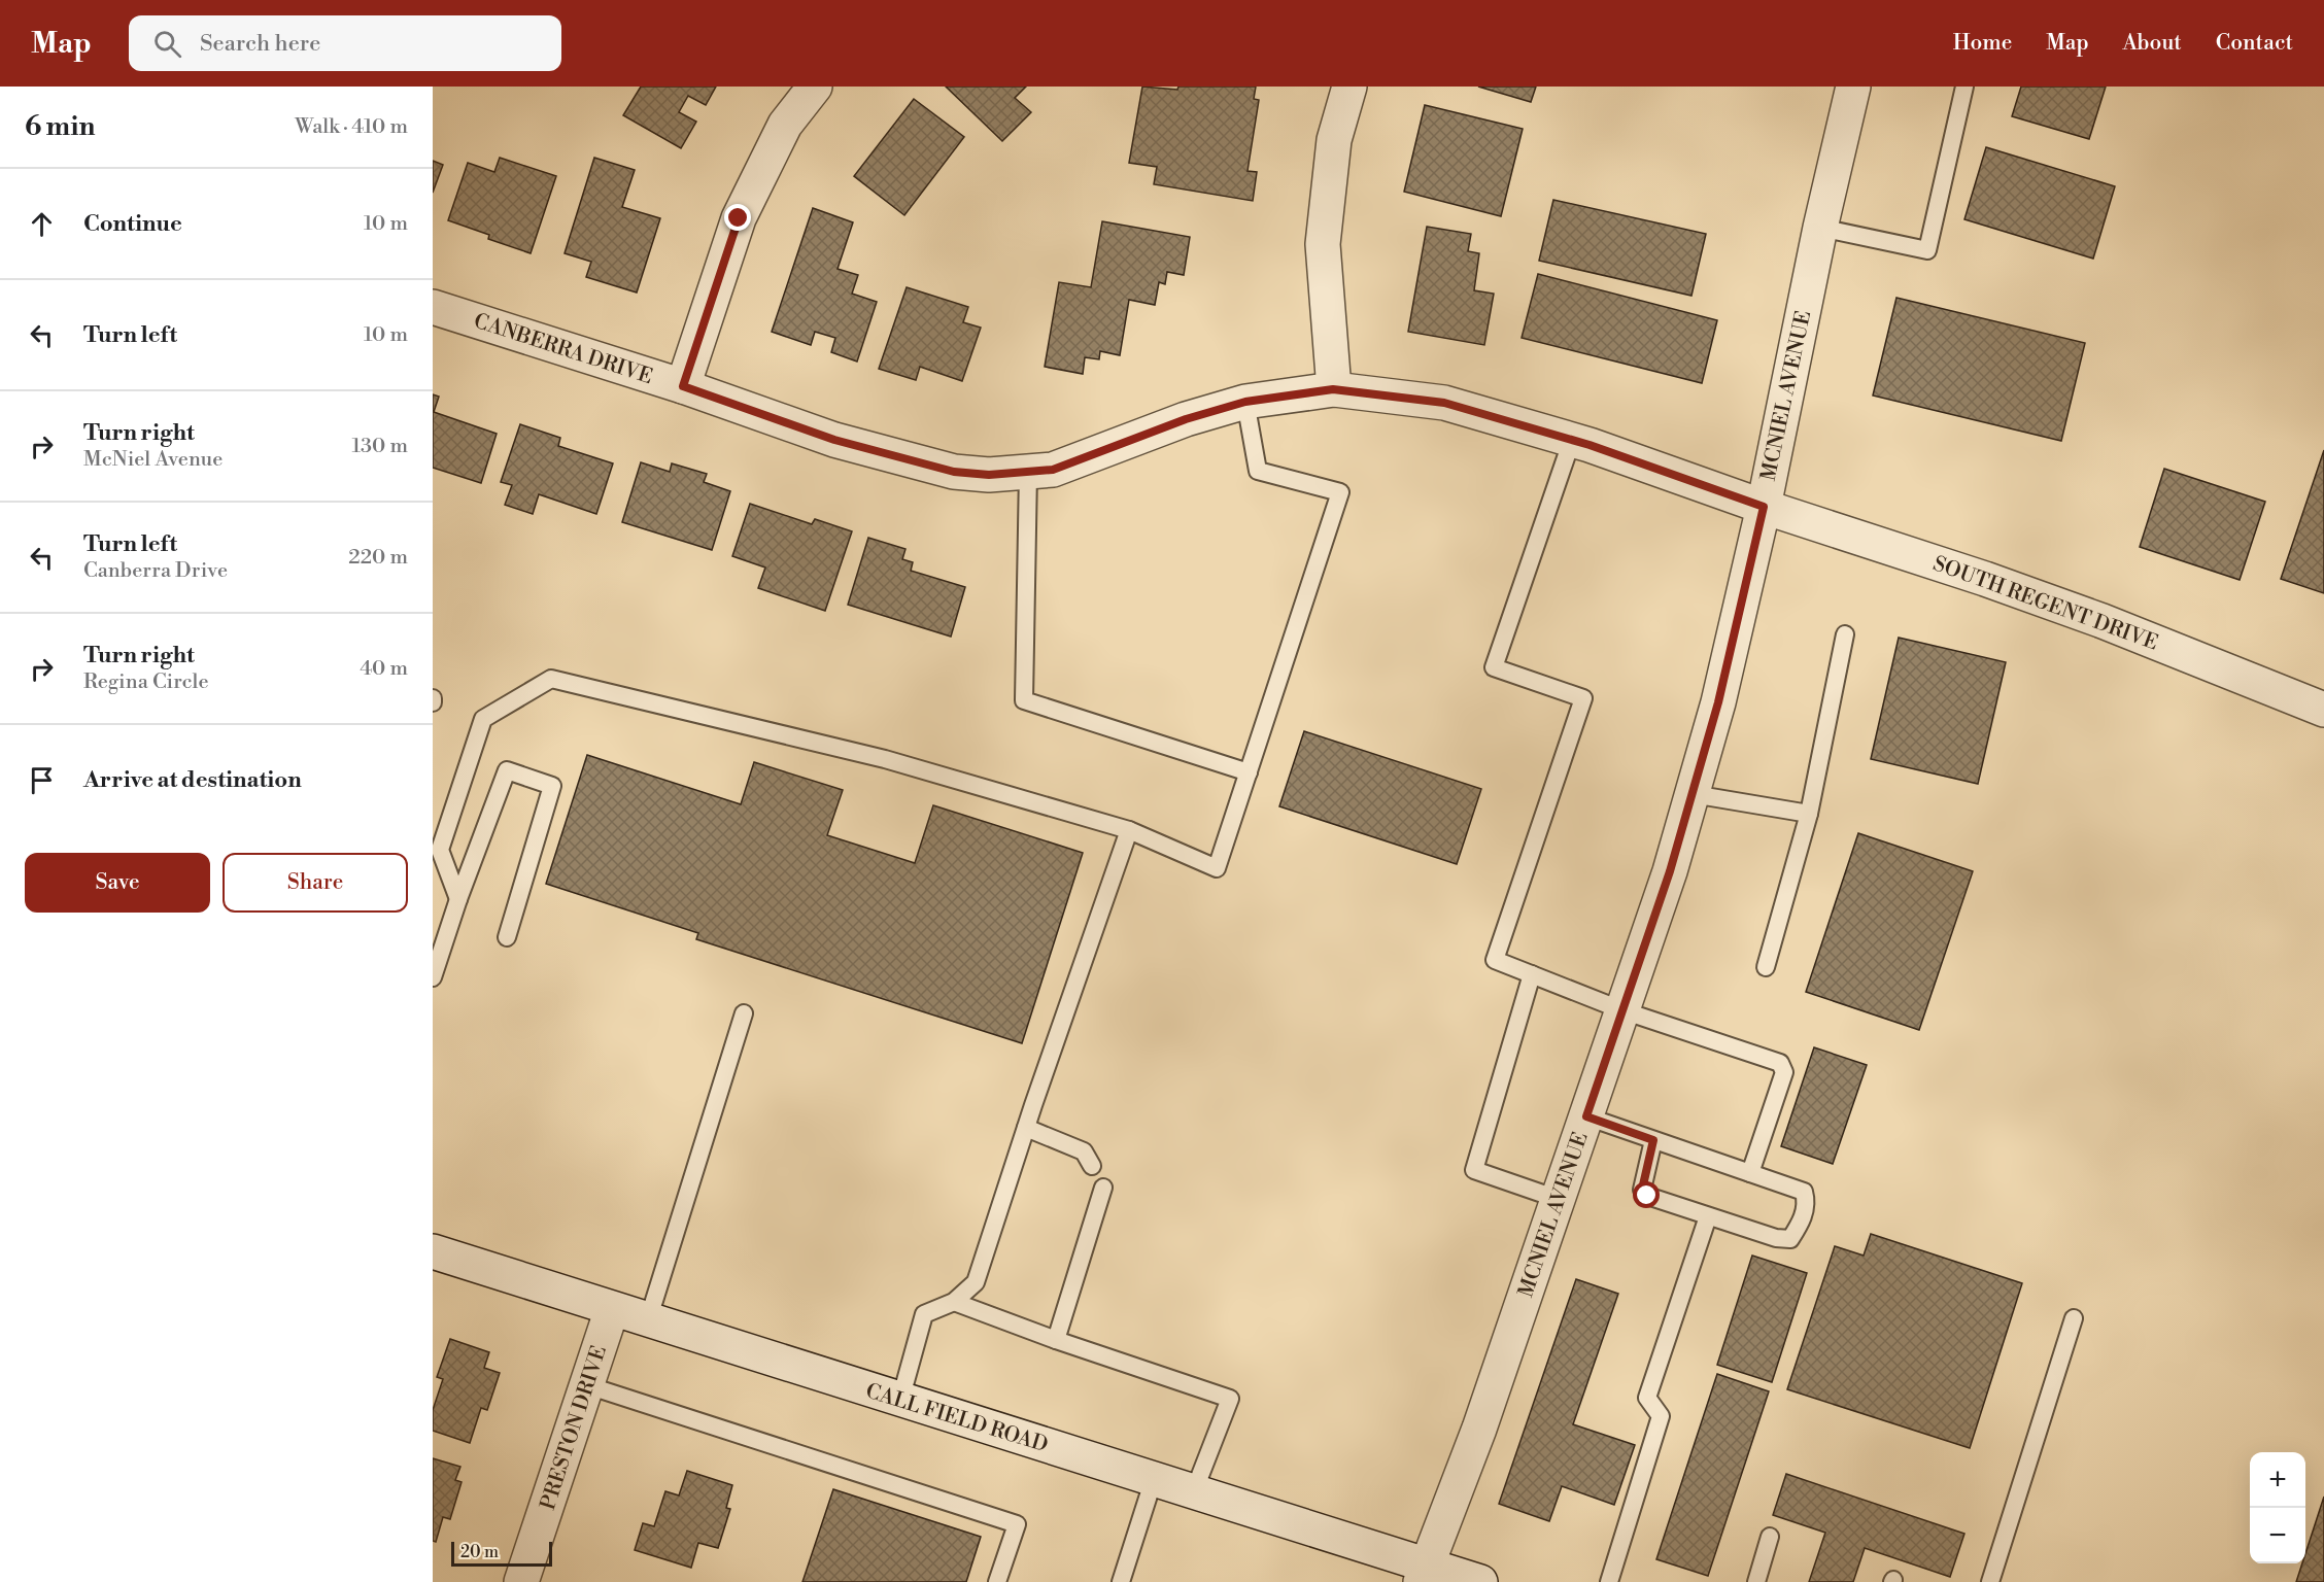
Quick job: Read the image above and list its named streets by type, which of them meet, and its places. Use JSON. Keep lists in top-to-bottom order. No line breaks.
{"streets":{"street":["CANBERRA DRIVE","MCNIEL AVENUE","SOUTH REGENT DRIVE","CALL FIELD ROAD","PRESTON DRIVE"]},"crossings":[["CANBERRA DRIVE","MCNIEL AVENUE"],["CANBERRA DRIVE","SOUTH REGENT DRIVE"],["MCNIEL AVENUE","SOUTH REGENT DRIVE"],["MCNIEL AVENUE","CALL FIELD ROAD"],["CALL FIELD ROAD","PRESTON DRIVE"]],"scale_bar":"20 m","page":{"header":"Map","search":"Search here","nav":["Home","Map","About","Contact"],"heading":["6 min","Walk · 410 m"],"list":[["Continue","10 m"],["Turn left","10 m"],["Turn right","McNiel Avenue","130 m"],["Turn left","Canberra Drive","220 m"],["Turn right","Regina Circle","40 m"],"Arrive at destination"],"buttons":["Save","Share"],"map_buttons":["+","−"],"scale":"20 m"}}
